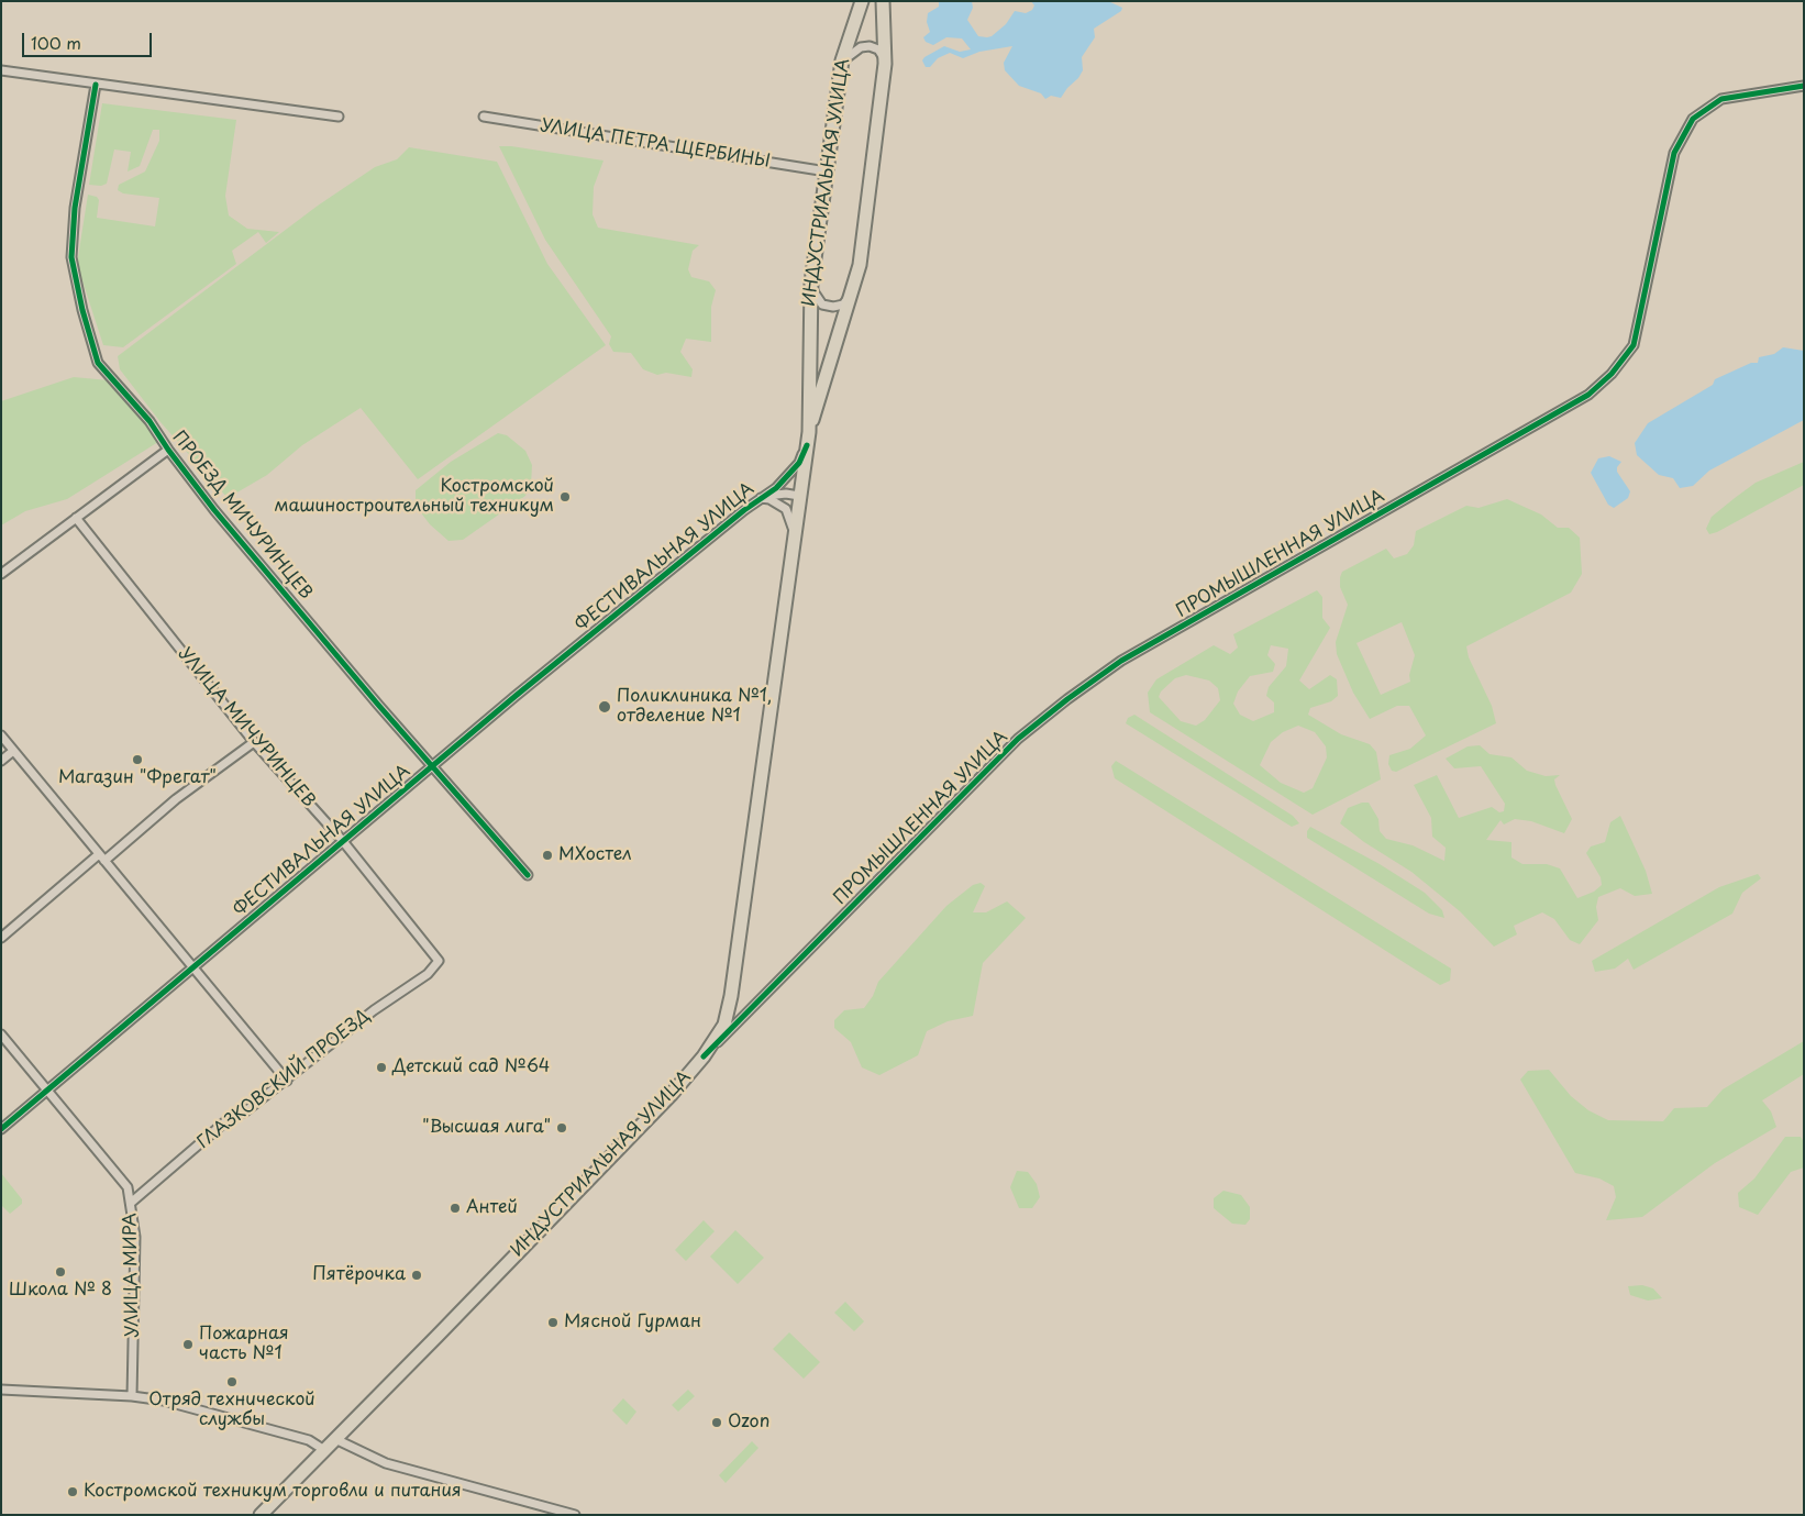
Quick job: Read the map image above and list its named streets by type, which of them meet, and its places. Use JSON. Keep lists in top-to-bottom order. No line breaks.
{"streets":{"highway":["ИНДУСТРИАЛЬНАЯ УЛИЦА"],"street":["УЛИЦА ПЕТРА ЩЕРБИНЫ","ПРОЕЗД МИЧУРИНЦЕВ","ПРОМЫШЛЕННАЯ УЛИЦА","ФЕСТИВАЛЬНАЯ УЛИЦА","УЛИЦА МИЧУРИНЦЕВ","ГЛАЗКОВСКИЙ ПРОЕЗД","УЛИЦА МИРА"]},"crossings":[["УЛИЦА ПЕТРА ЩЕРБИНЫ","ИНДУСТРИАЛЬНАЯ УЛИЦА"],["ИНДУСТРИАЛЬНАЯ УЛИЦА","ПРОМЫШЛЕННАЯ УЛИЦА"],["ИНДУСТРИАЛЬНАЯ УЛИЦА","ФЕСТИВАЛЬНАЯ УЛИЦА"],["ПРОЕЗД МИЧУРИНЦЕВ","ФЕСТИВАЛЬНАЯ УЛИЦА"],["ФЕСТИВАЛЬНАЯ УЛИЦА","УЛИЦА МИЧУРИНЦЕВ"],["ФЕСТИВАЛЬНАЯ УЛИЦА","УЛИЦА МИРА"],["УЛИЦА МИЧУРИНЦЕВ","ГЛАЗКОВСКИЙ ПРОЕЗД"],["ГЛАЗКОВСКИЙ ПРОЕЗД","УЛИЦА МИРА"]],"places":["Костромской машиностроительный техникум","Поликлиника №1, отделение №1","Магазин \"Фрегат\"","МХостел","Детский сад №64","\"Высшая лига\"","Антей","Школа № 8","Пятёрочка","Мясной Гурман","Пожарная часть №1","Отряд технической службы","Ozon","Костромской техникум торговли и питания"],"scale_bar":"100 m"}
